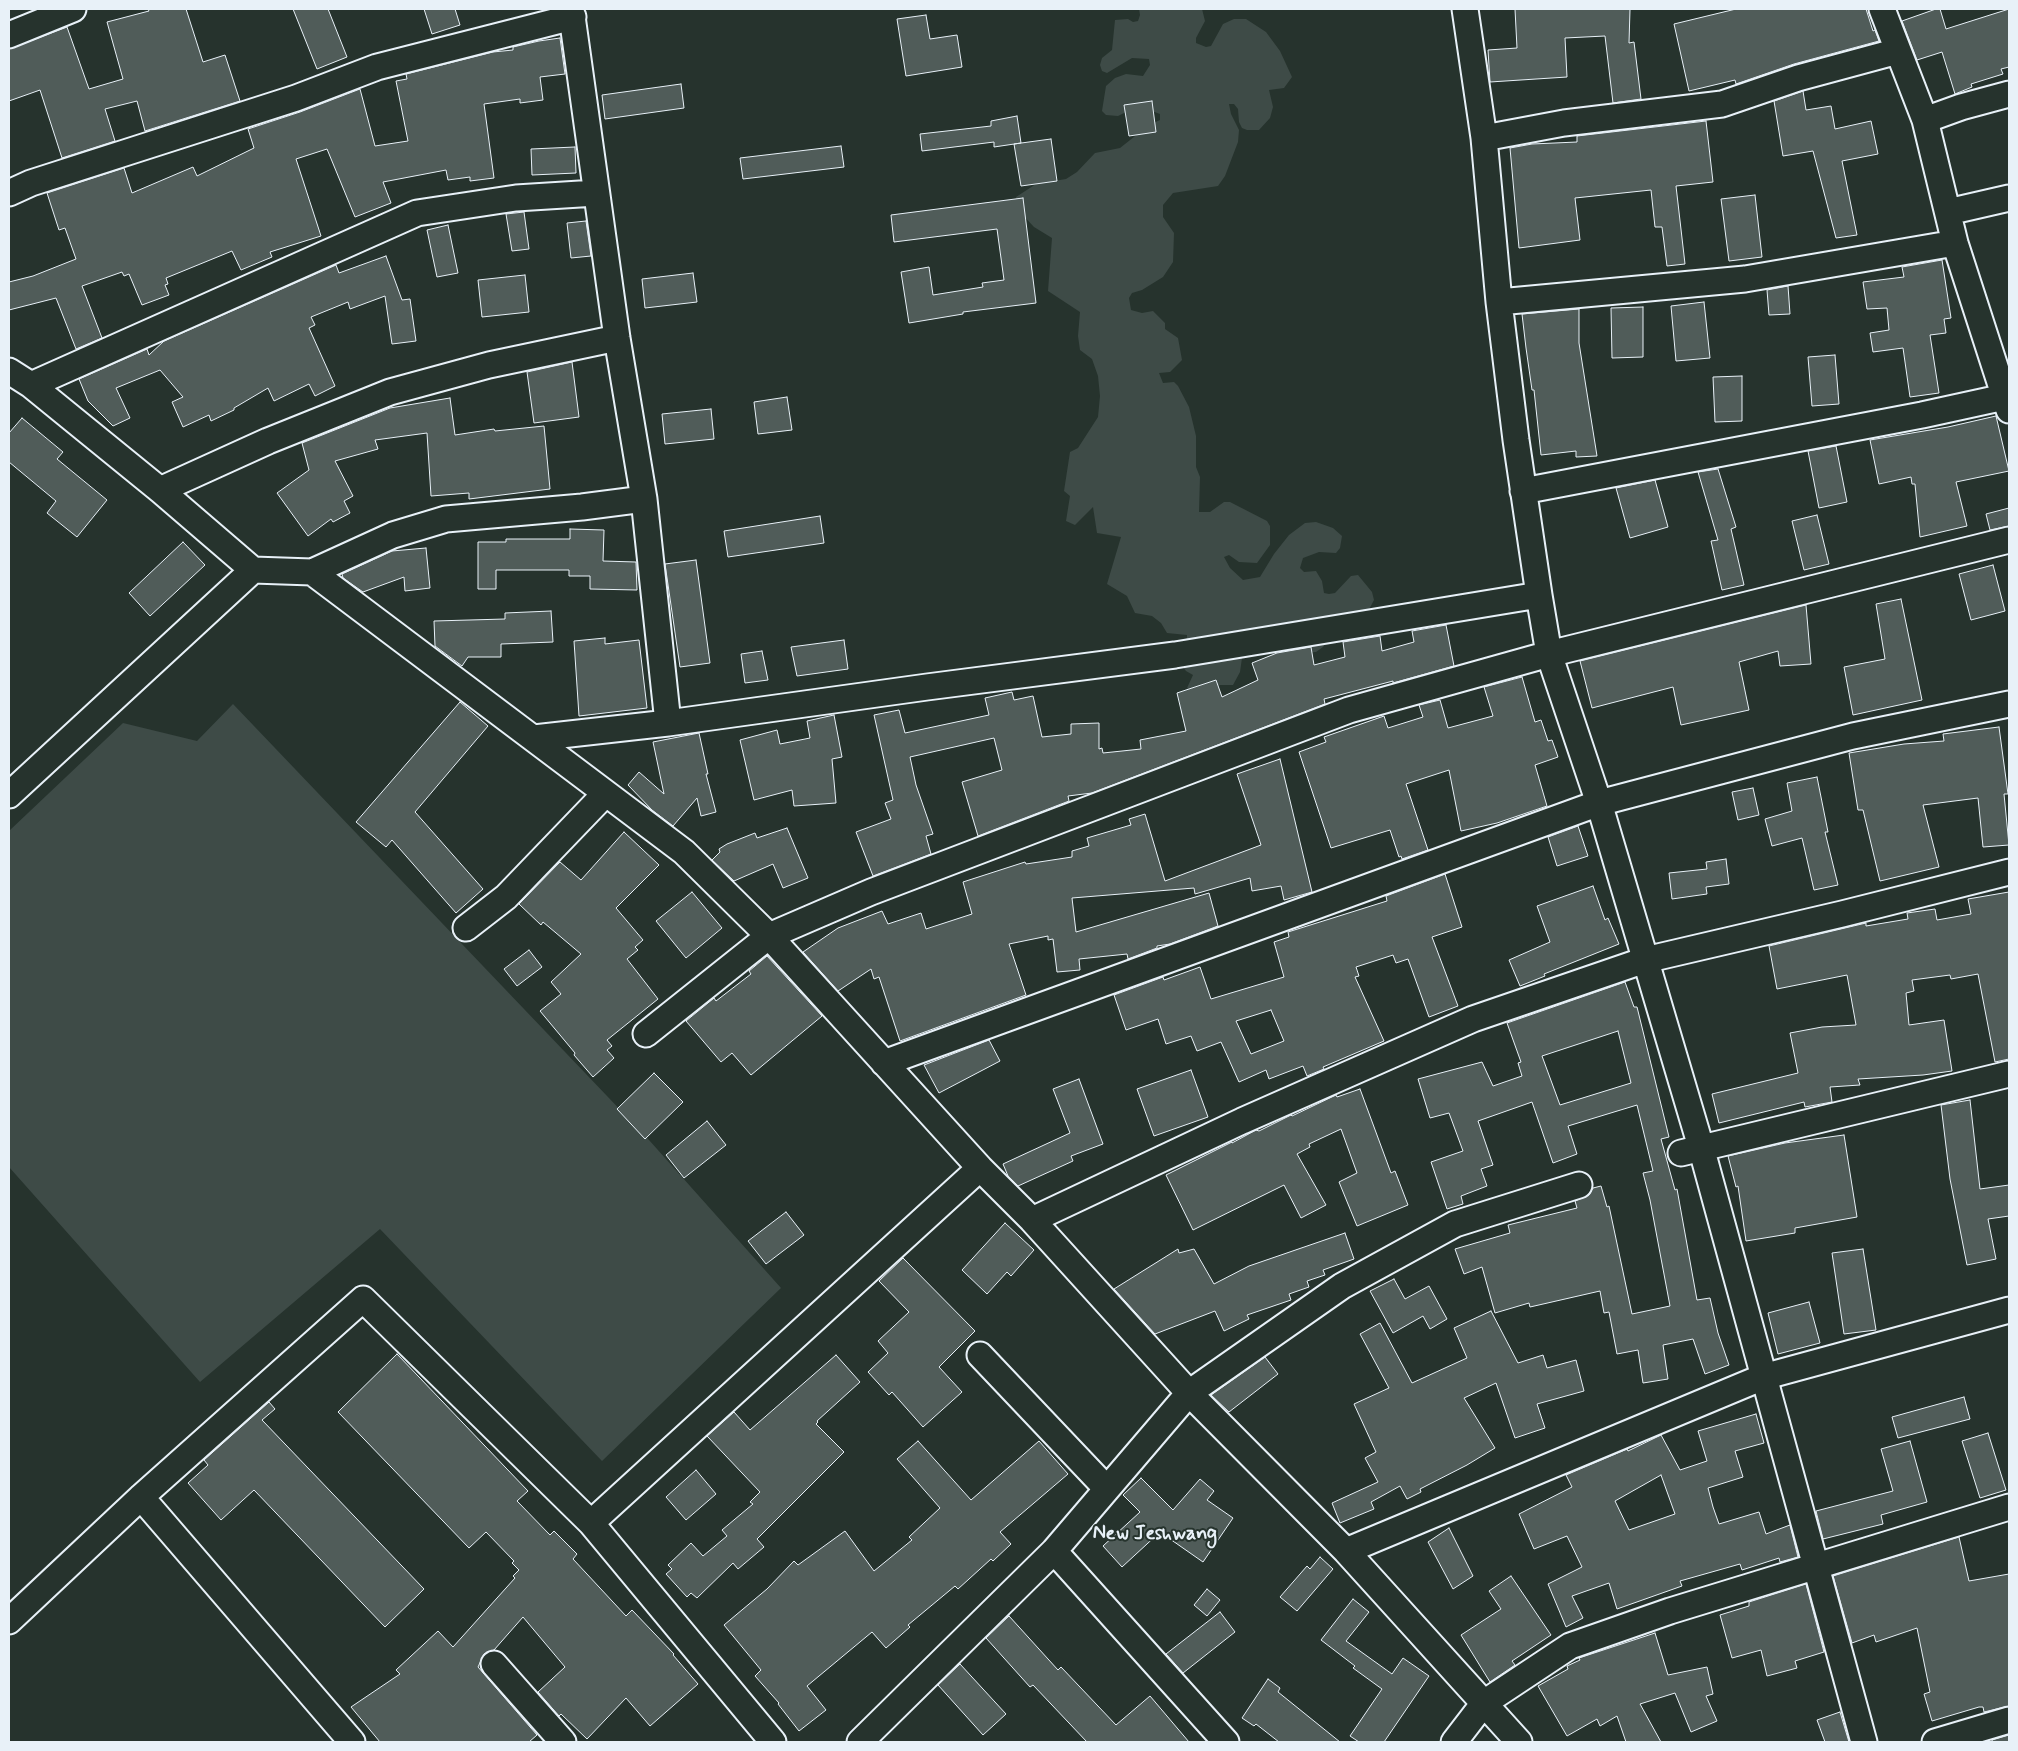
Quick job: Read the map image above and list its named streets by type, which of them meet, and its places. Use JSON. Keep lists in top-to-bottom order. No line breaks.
{"districts":["New Jeshwang"]}
